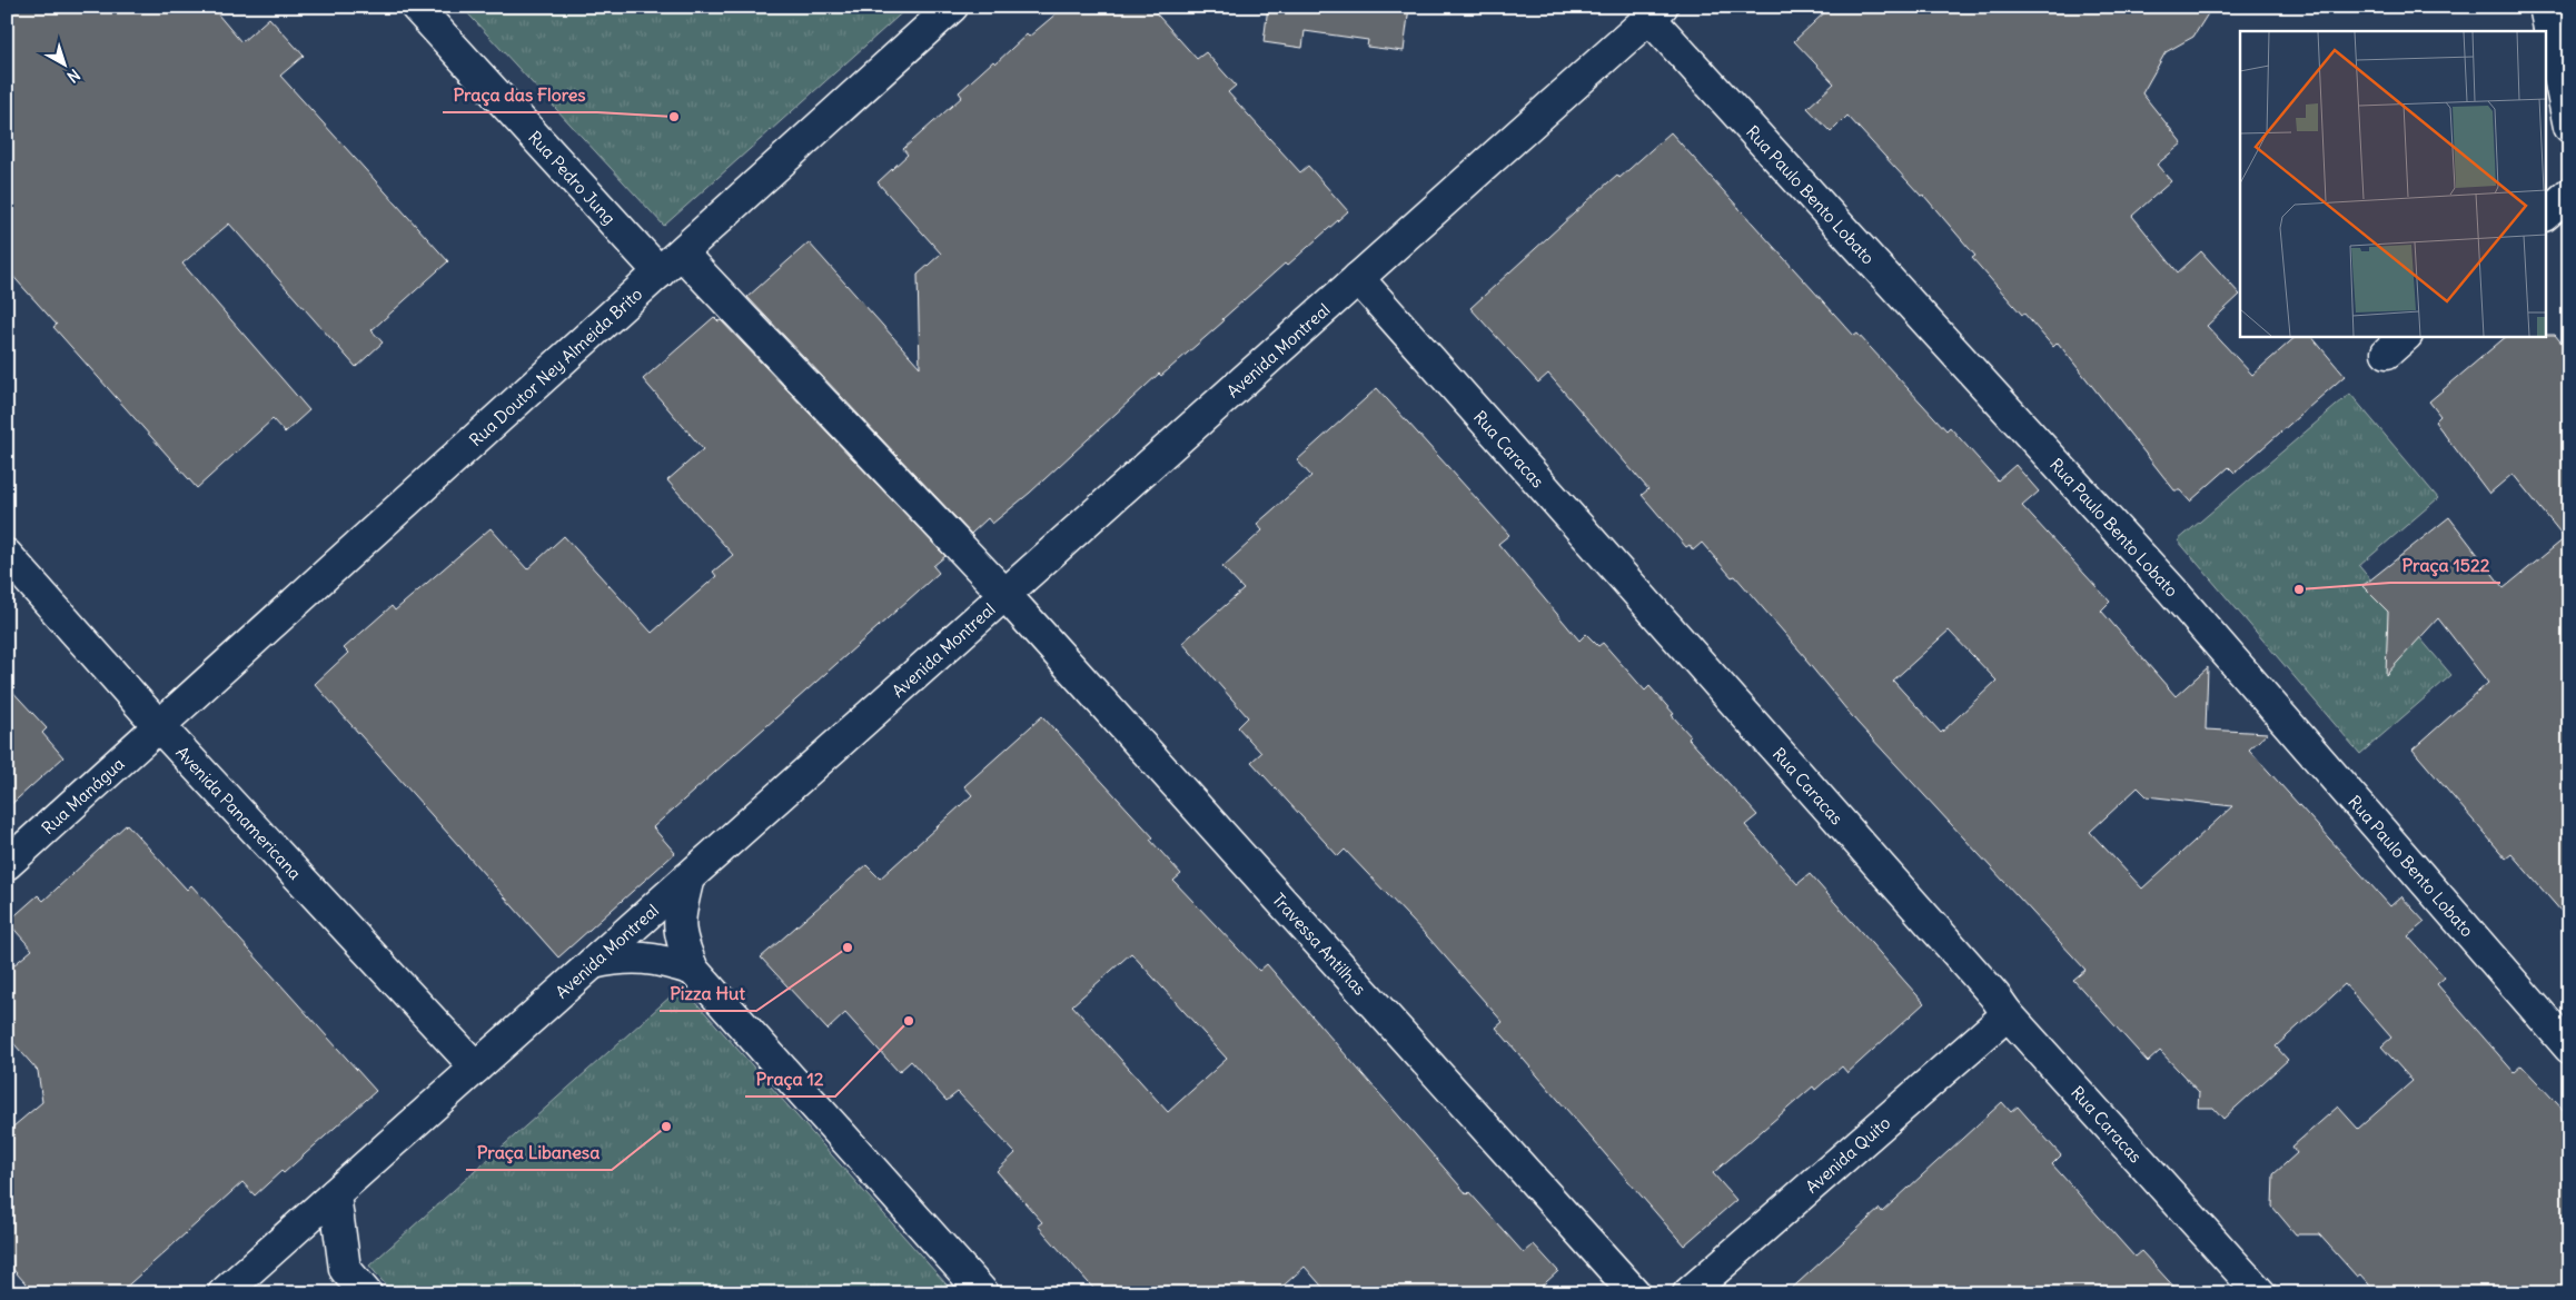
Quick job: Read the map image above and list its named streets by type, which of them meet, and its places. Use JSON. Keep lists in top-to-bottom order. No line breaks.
{"streets":{"street":["Rua Pedro Jung","Rua Paulo Bento Lobato","Avenida Montreal","Rua Doutor Ney Almeida Brito","Rua Caracas","Rua Manágua","Avenida Panamericana","Travessa Antilhas","Avenida Quito"]},"crossings":[["Rua Pedro Jung","Avenida Montreal"],["Rua Pedro Jung","Rua Doutor Ney Almeida Brito"],["Rua Pedro Jung","Travessa Antilhas"],["Rua Paulo Bento Lobato","Avenida Montreal"],["Avenida Montreal","Rua Caracas"],["Avenida Montreal","Avenida Panamericana"],["Avenida Montreal","Travessa Antilhas"],["Rua Doutor Ney Almeida Brito","Rua Manágua"],["Rua Doutor Ney Almeida Brito","Avenida Panamericana"],["Rua Caracas","Avenida Quito"],["Rua Manágua","Avenida Panamericana"]],"places":["Praça das Flores","Praça 1522","Pizza Hut","Praça 12","Praça Libanesa"],"north":"bottom right"}
